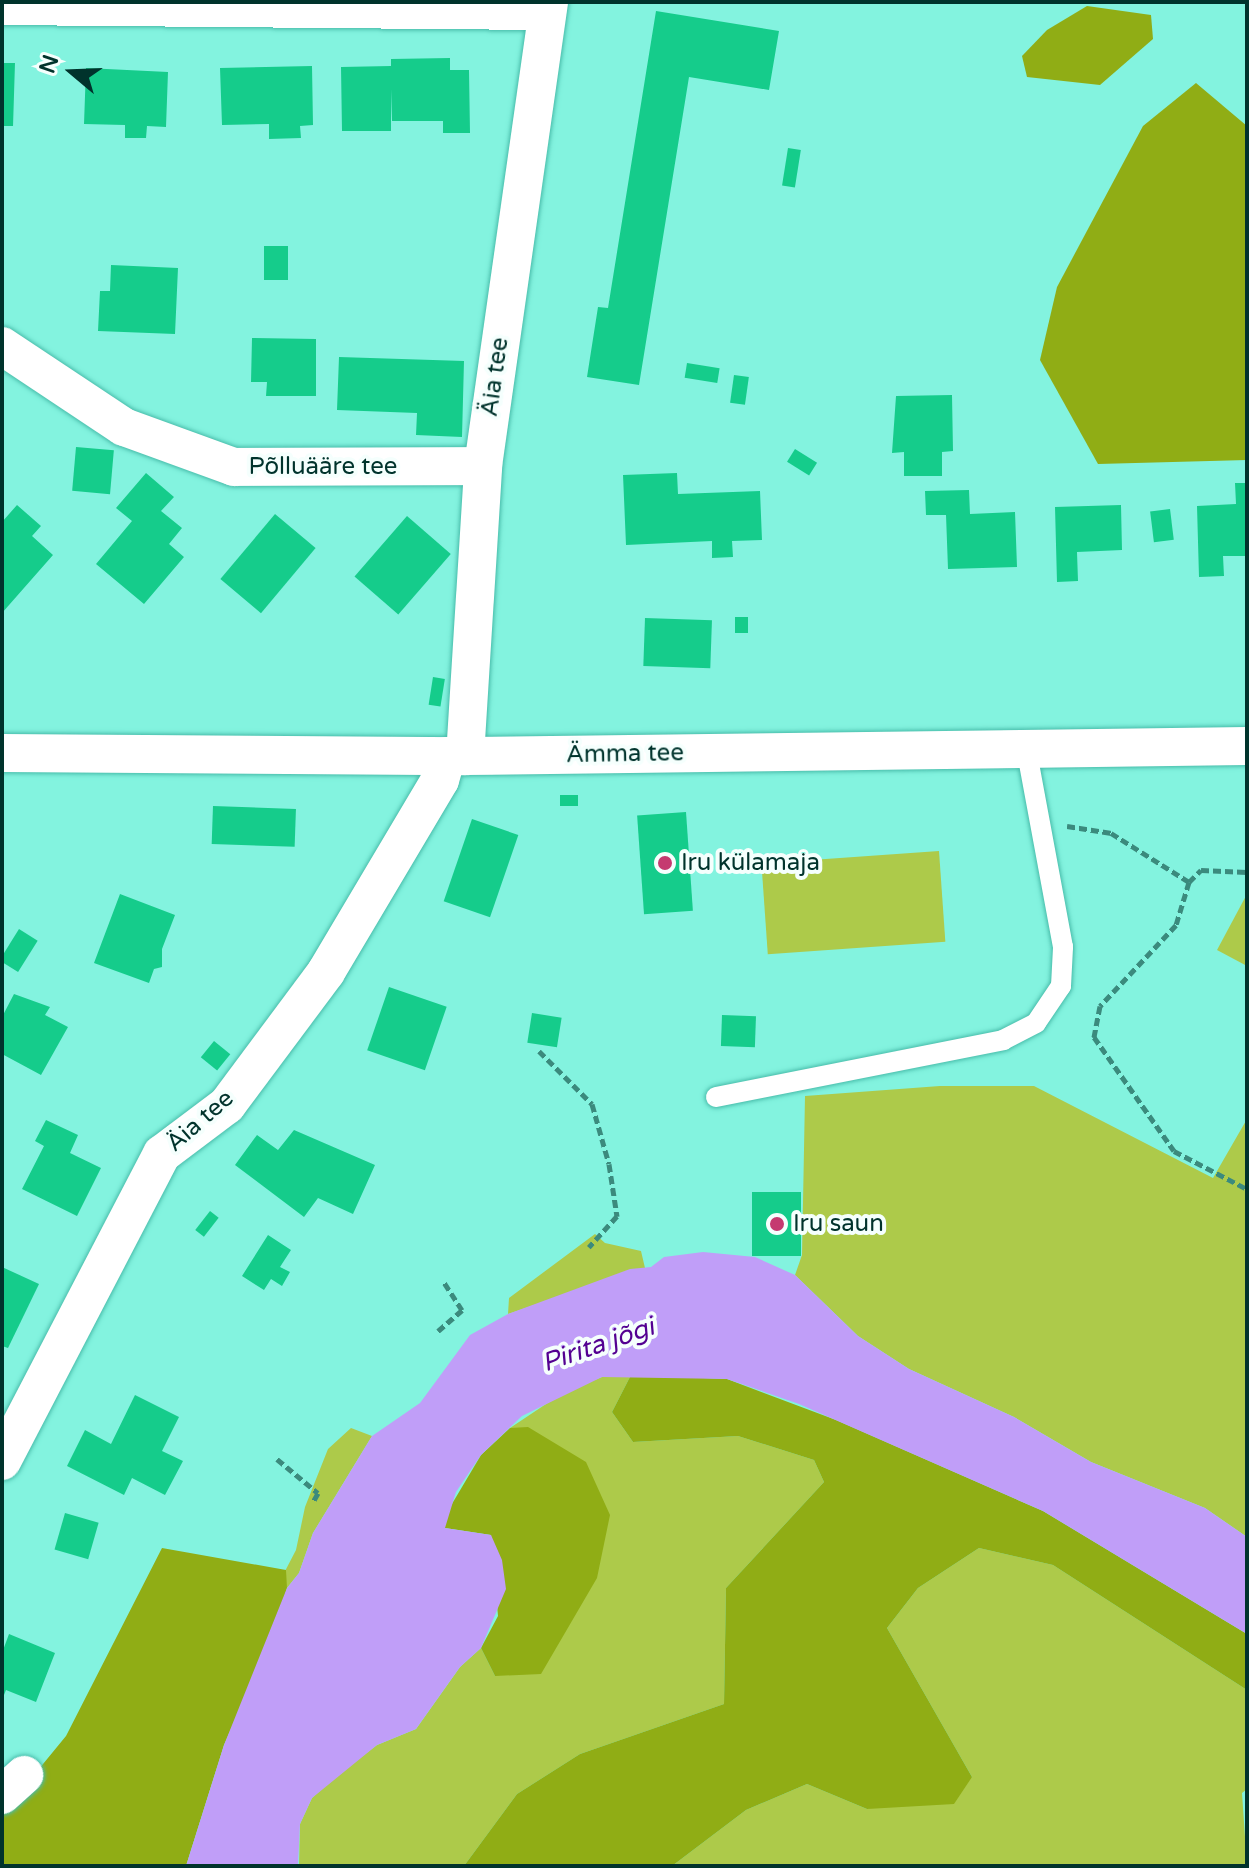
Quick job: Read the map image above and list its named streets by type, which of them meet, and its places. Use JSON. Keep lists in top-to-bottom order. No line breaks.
{"streets":{"street":["Äia tee","Põlluääre tee","Ämma tee"]},"crossings":[["Äia tee","Põlluääre tee"],["Äia tee","Ämma tee"]],"water":["Pirita jõgi"],"places":["Iru külamaja","Iru saun"],"north":"left"}
